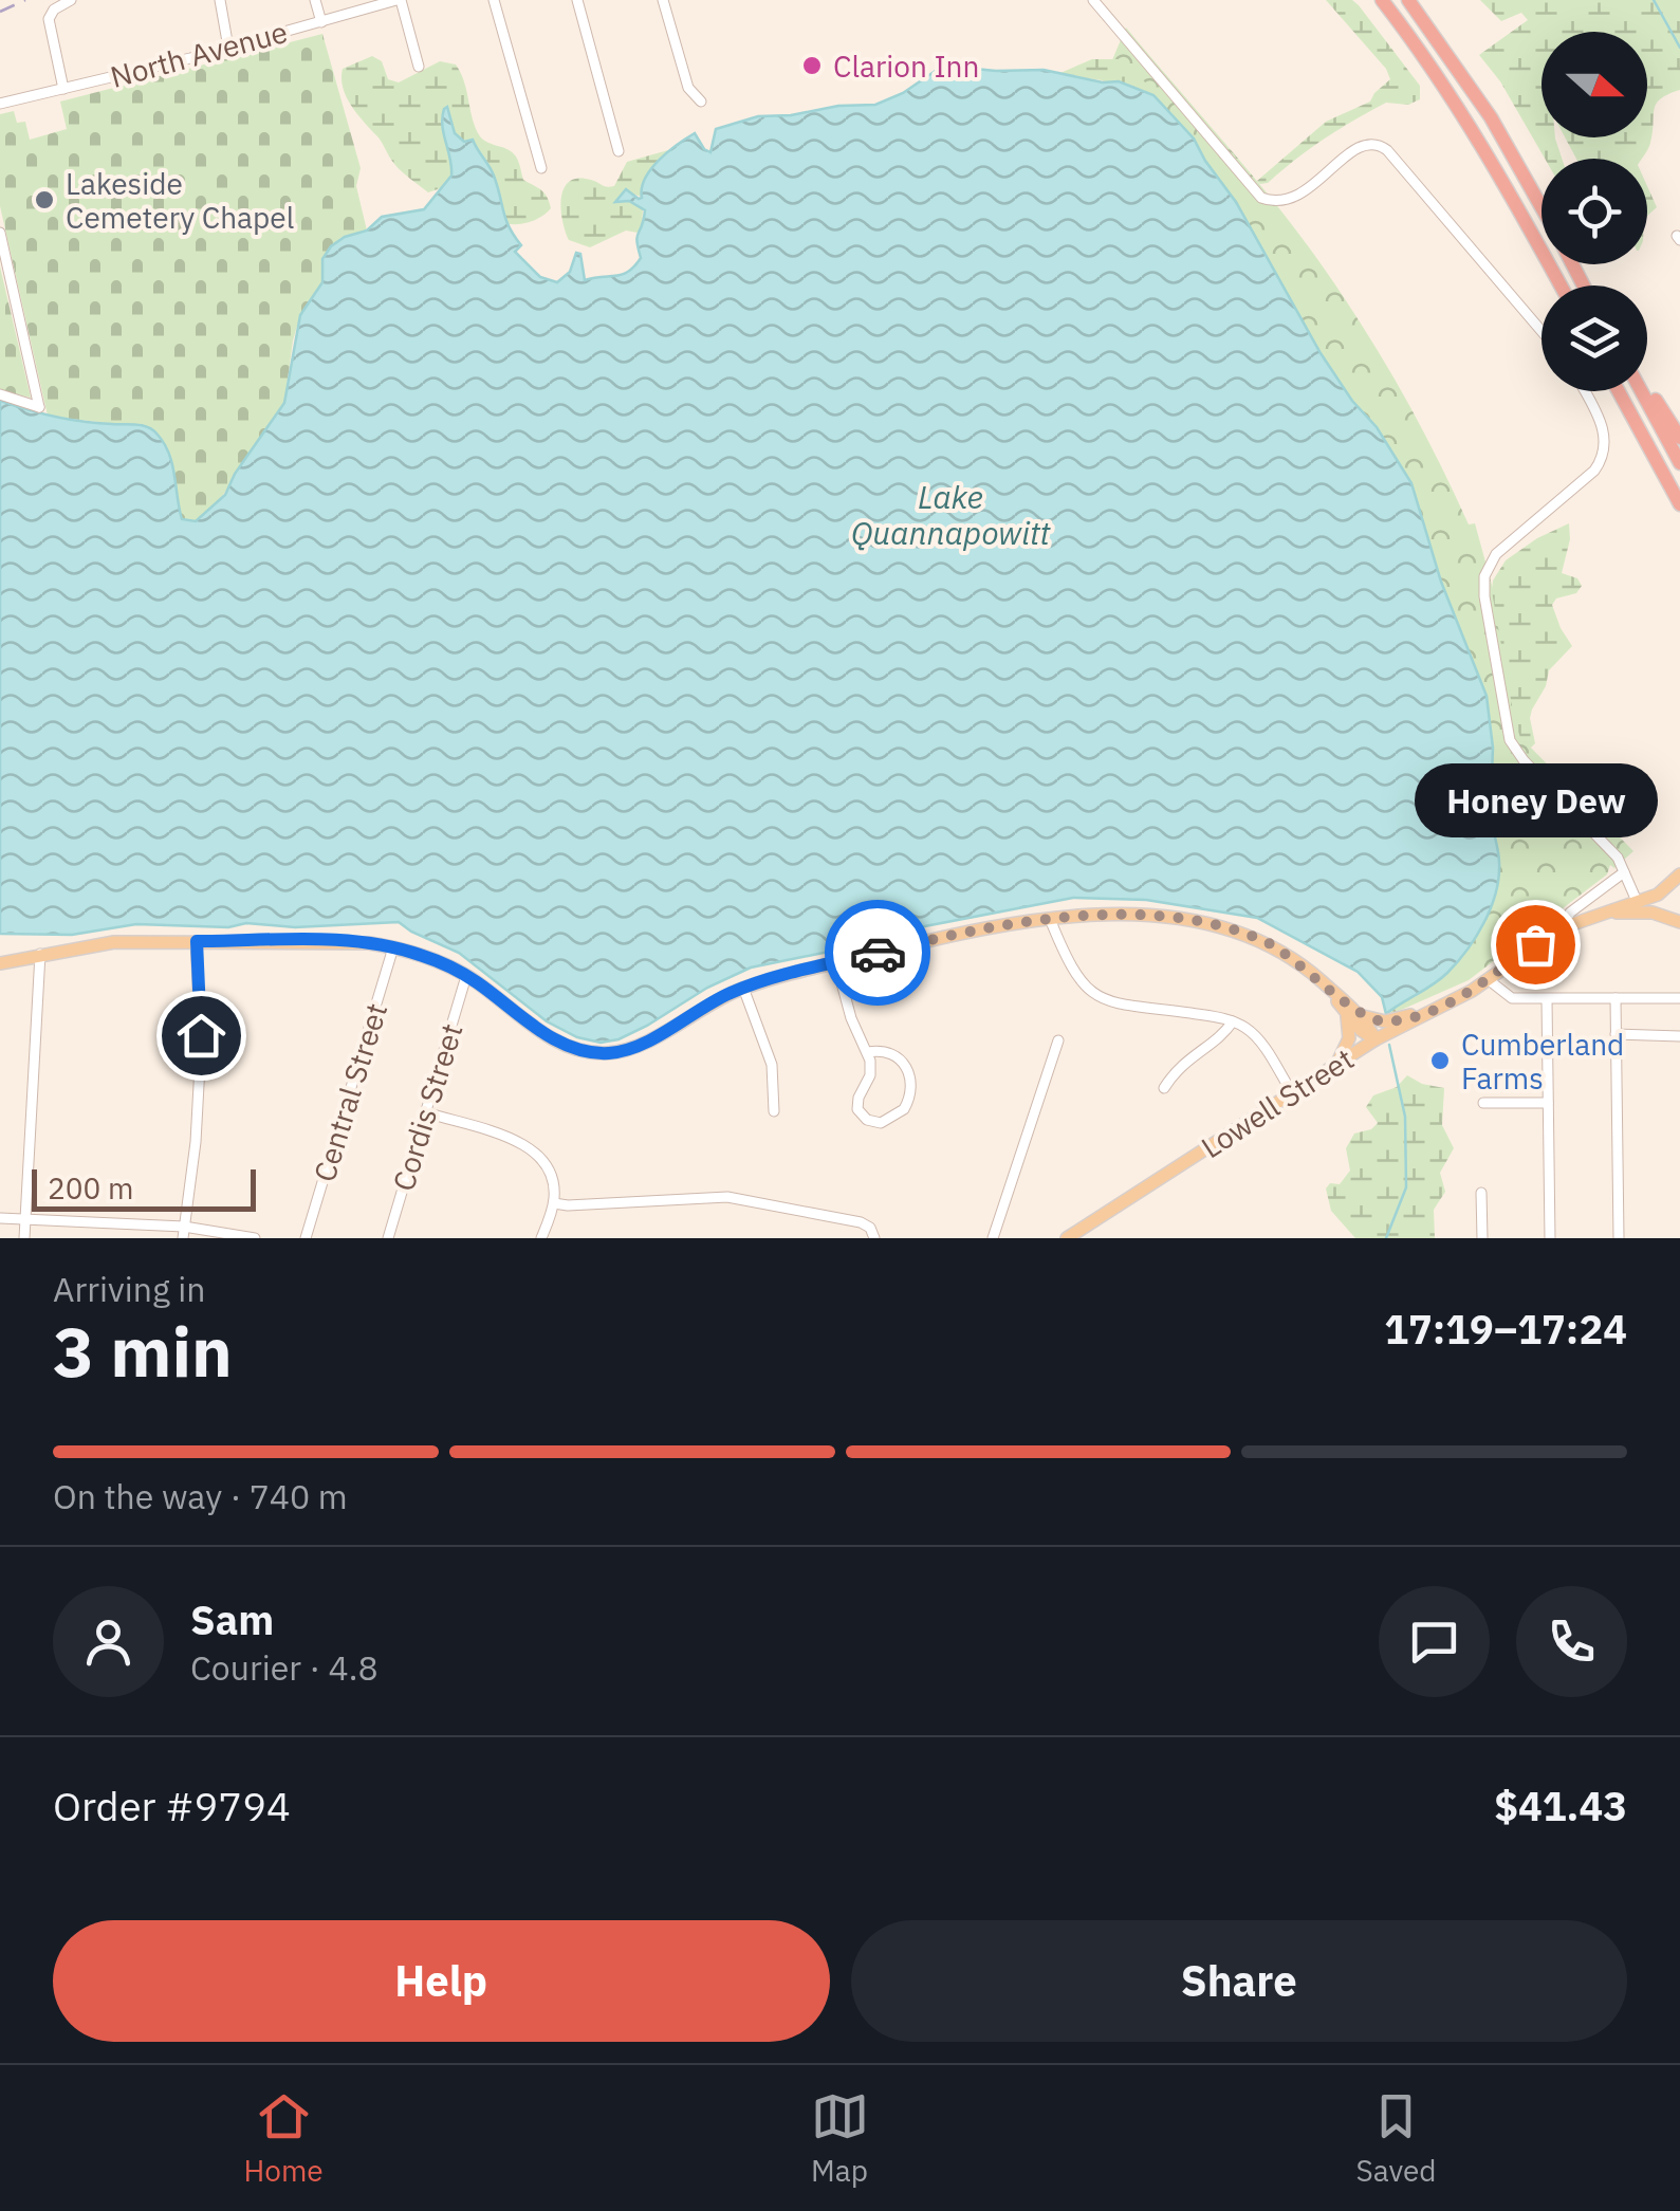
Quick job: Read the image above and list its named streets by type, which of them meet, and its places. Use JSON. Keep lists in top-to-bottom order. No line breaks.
{"streets":{"main road":["Lowell Street"],"street":["North Avenue","Central Street","Cordis Street"]},"water":["Lake Quannapowitt"],"places":["Clarion Inn","Lakeside Cemetery Chapel","Honey Dew","Cumberland Farms"],"scale_bar":"200 m","north":"right","page":{"bubble":"Honey Dew","scale":"200 m","heading":["3 min","Arriving in","17:19–17:24"],"panel":["Sam","Courier · 4.8","Order #9794","$41.43"],"bar":"On the way · 740 m","buttons":["Help","Share"],"tabs":["Home","Map","Saved"]}}
